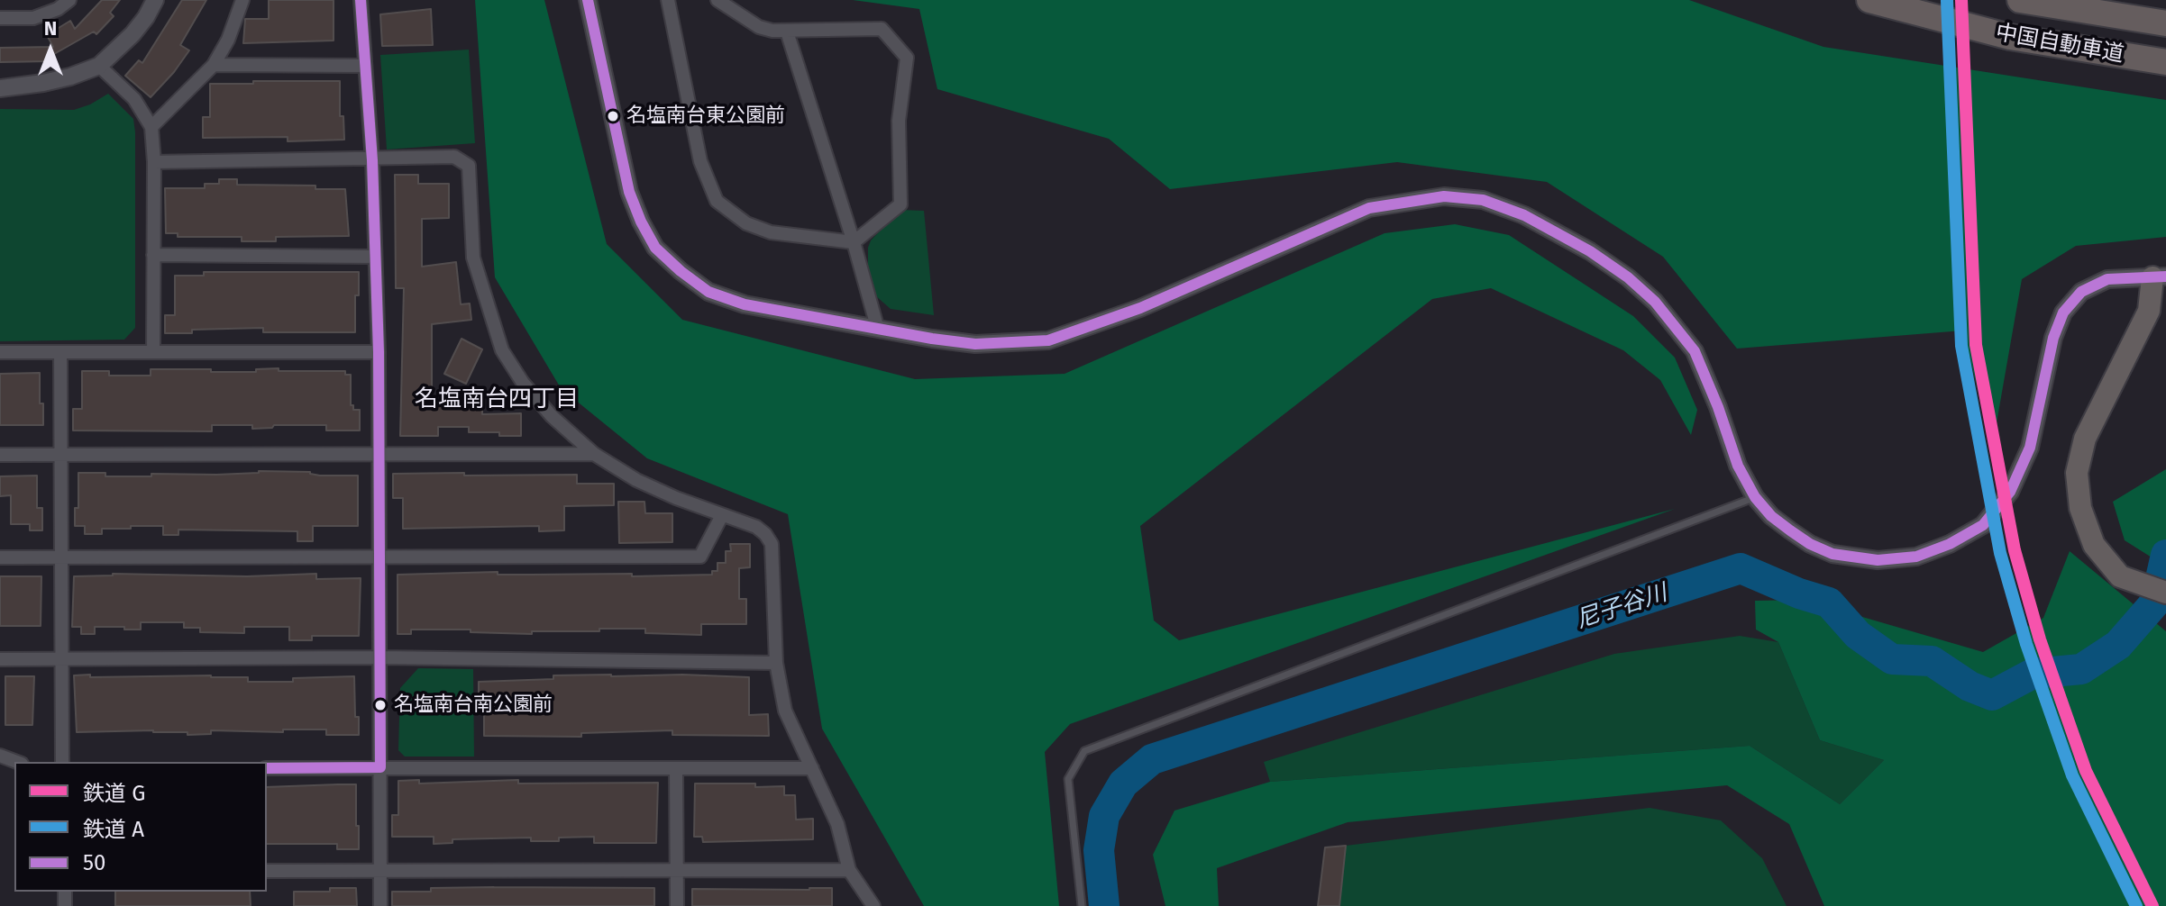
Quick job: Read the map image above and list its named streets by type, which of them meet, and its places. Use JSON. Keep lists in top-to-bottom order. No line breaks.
{"streets":{"highway":["中国自動車道"]},"districts":["名塩南台四丁目"],"water":["尼子谷川"],"places":["名塩南台東公園前","名塩南台南公園前"],"lines":["rail line G","transit line 50","rail line A"],"legend":["鉄道 G","鉄道 A","50"],"north":"top"}
